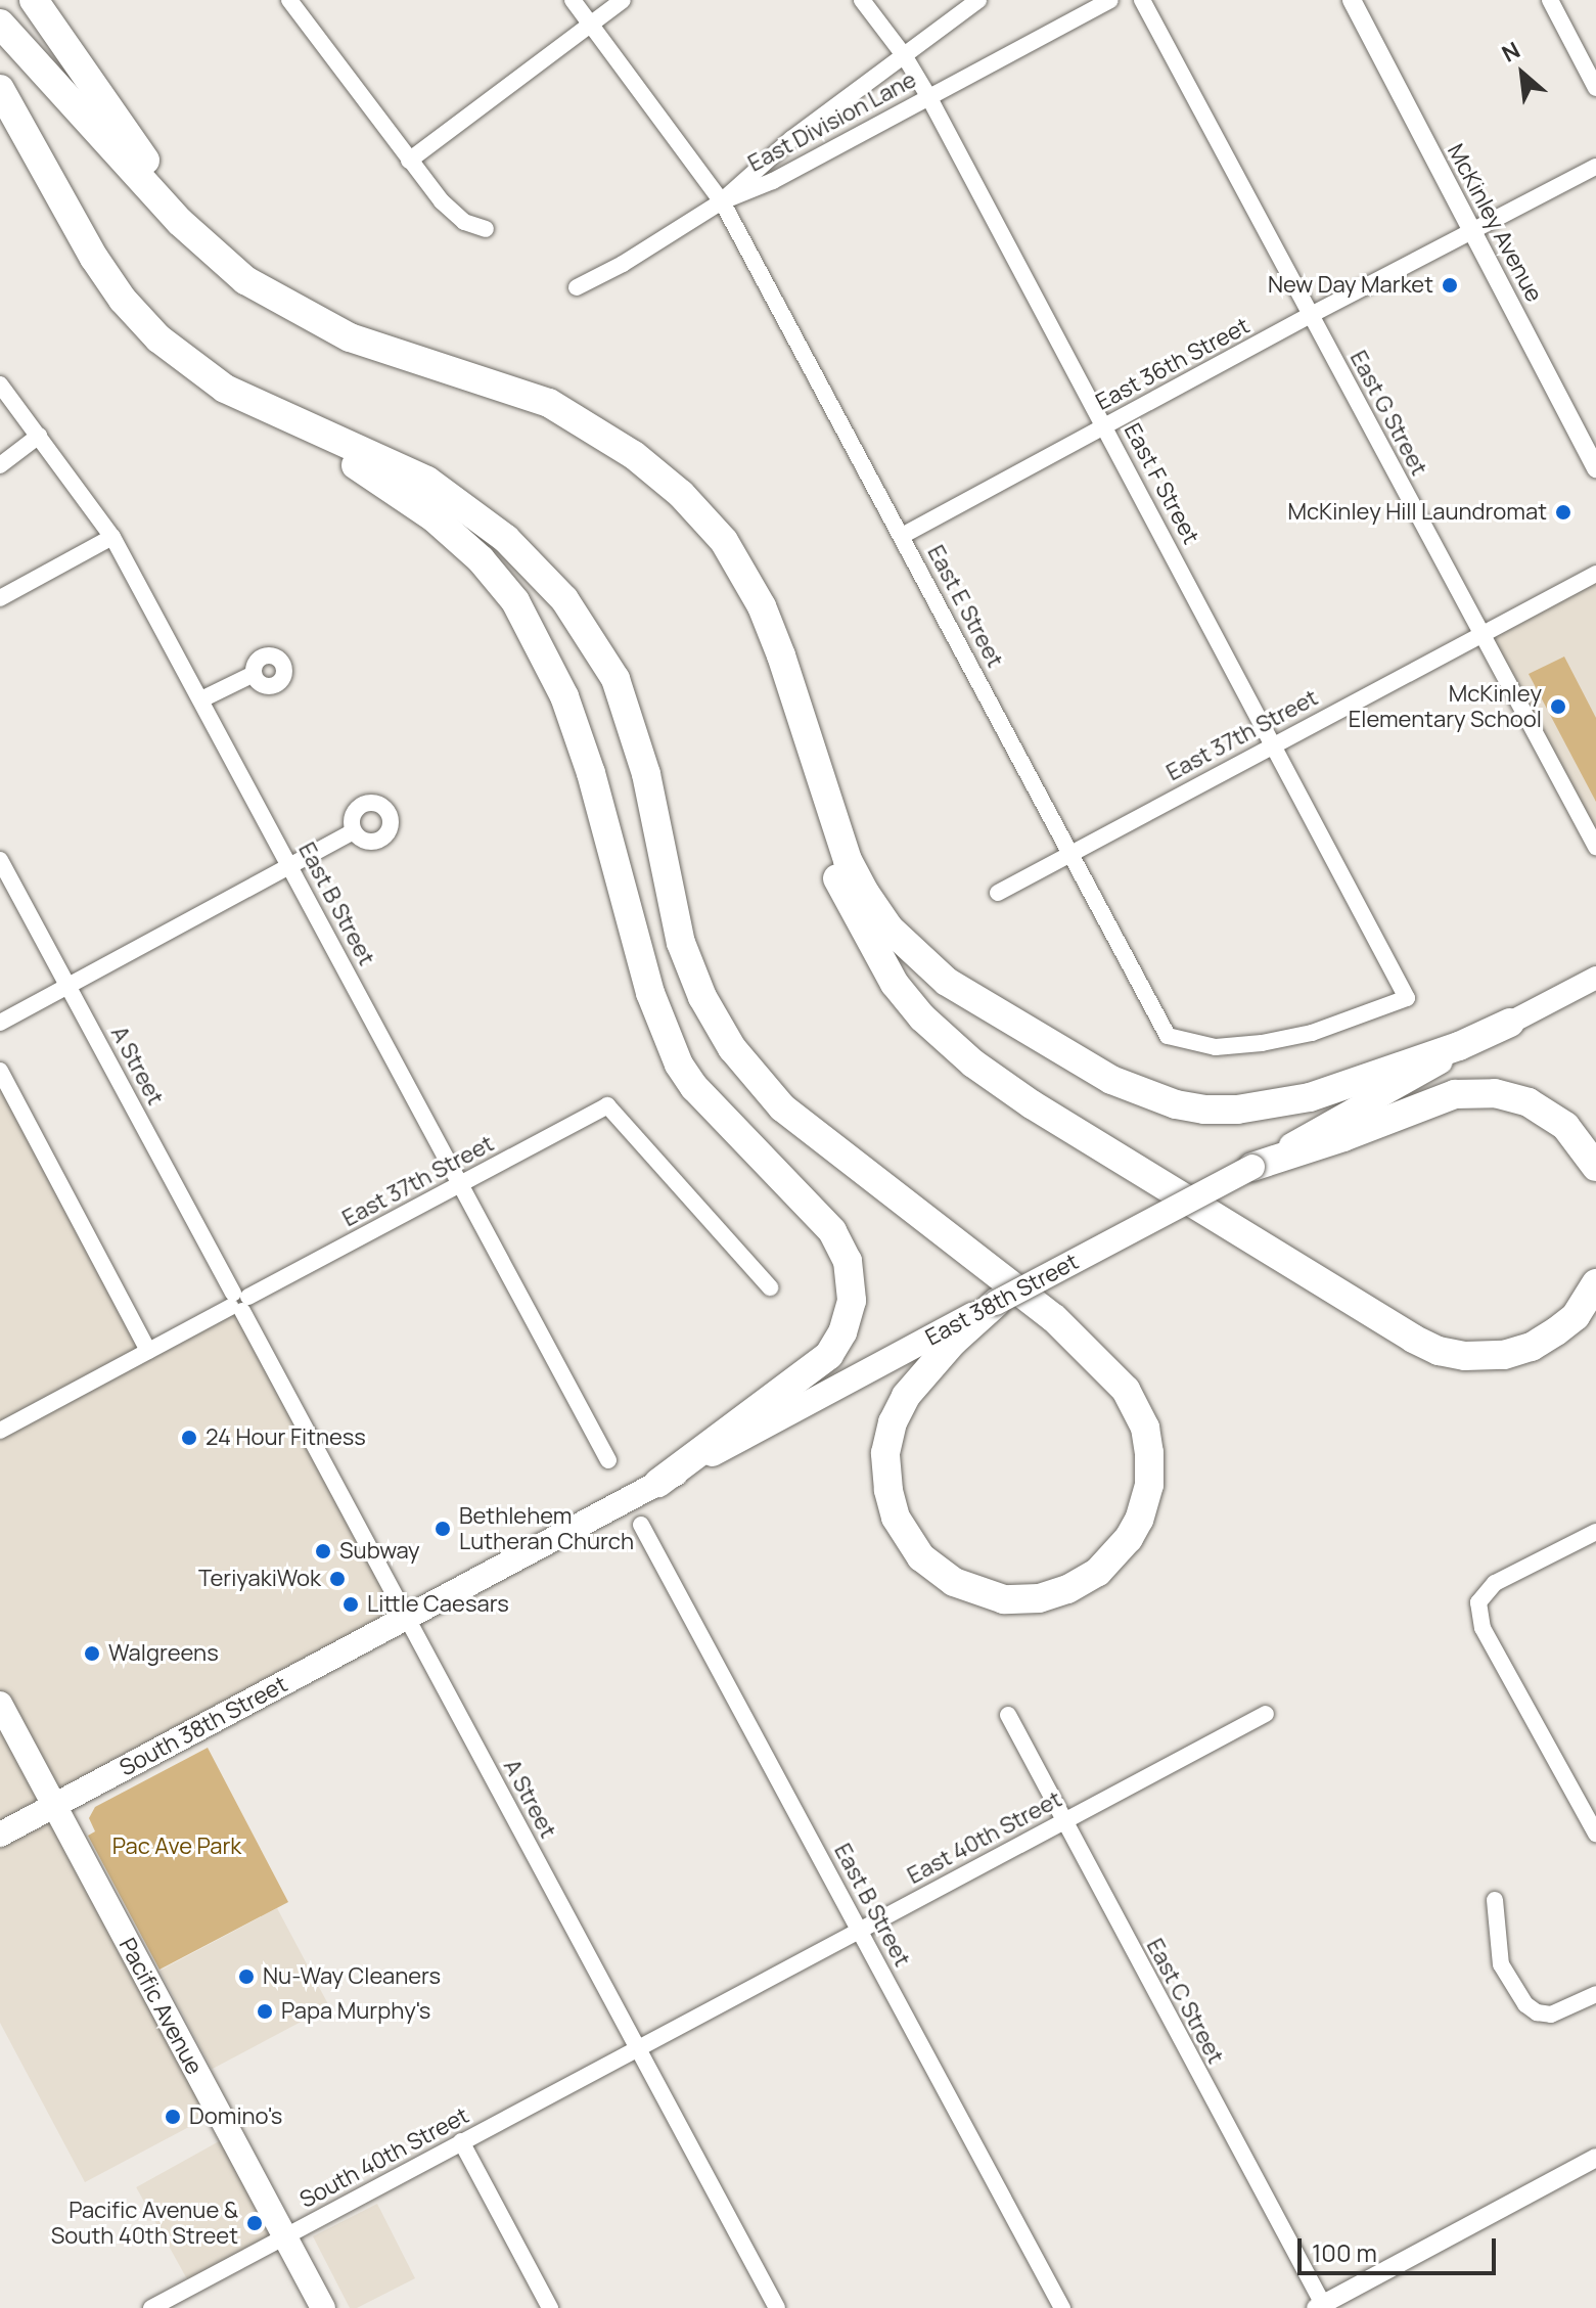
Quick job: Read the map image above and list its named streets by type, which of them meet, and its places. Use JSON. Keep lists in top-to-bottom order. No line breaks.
{"streets":{"main road":["East 38th Street","South 38th Street","Pacific Avenue"],"street":["East Division Lane","McKinley Avenue","East 36th Street","East G Street","East F Street","East E Street","East 37th Street","East B Street","A Street","East 40th Street","East C Street","South 40th Street"]},"crossings":[["East Division Lane","East F Street"],["East Division Lane","East E Street"],["McKinley Avenue","East 36th Street"],["East 36th Street","East G Street"],["East 36th Street","East F Street"],["East 36th Street","East E Street"],["East G Street","East 37th Street"],["East F Street","East E Street"],["East F Street","East 37th Street"],["East E Street","East 37th Street"],["East 37th Street","East B Street"],["East 37th Street","A Street"],["East B Street","East 40th Street"],["A Street","East 38th Street"],["A Street","South 38th Street"],["A Street","East 40th Street"],["A Street","South 40th Street"],["East 38th Street","South 38th Street"],["South 38th Street","Pacific Avenue"],["East 40th Street","East C Street"],["East 40th Street","South 40th Street"],["Pacific Avenue","South 40th Street"]],"parks":["Pac Ave Park"],"places":["New Day Market","McKinley Hill Laundromat","McKinley Elementary School","24 Hour Fitness","Bethlehem Lutheran Church","Subway","TeriyakiWok","Little Caesars","Walgreens","Nu-Way Cleaners","Papa Murphy's","Domino's","Pacific Avenue & South 40th Street"],"scale_bar":"100 m","north":"top left"}
